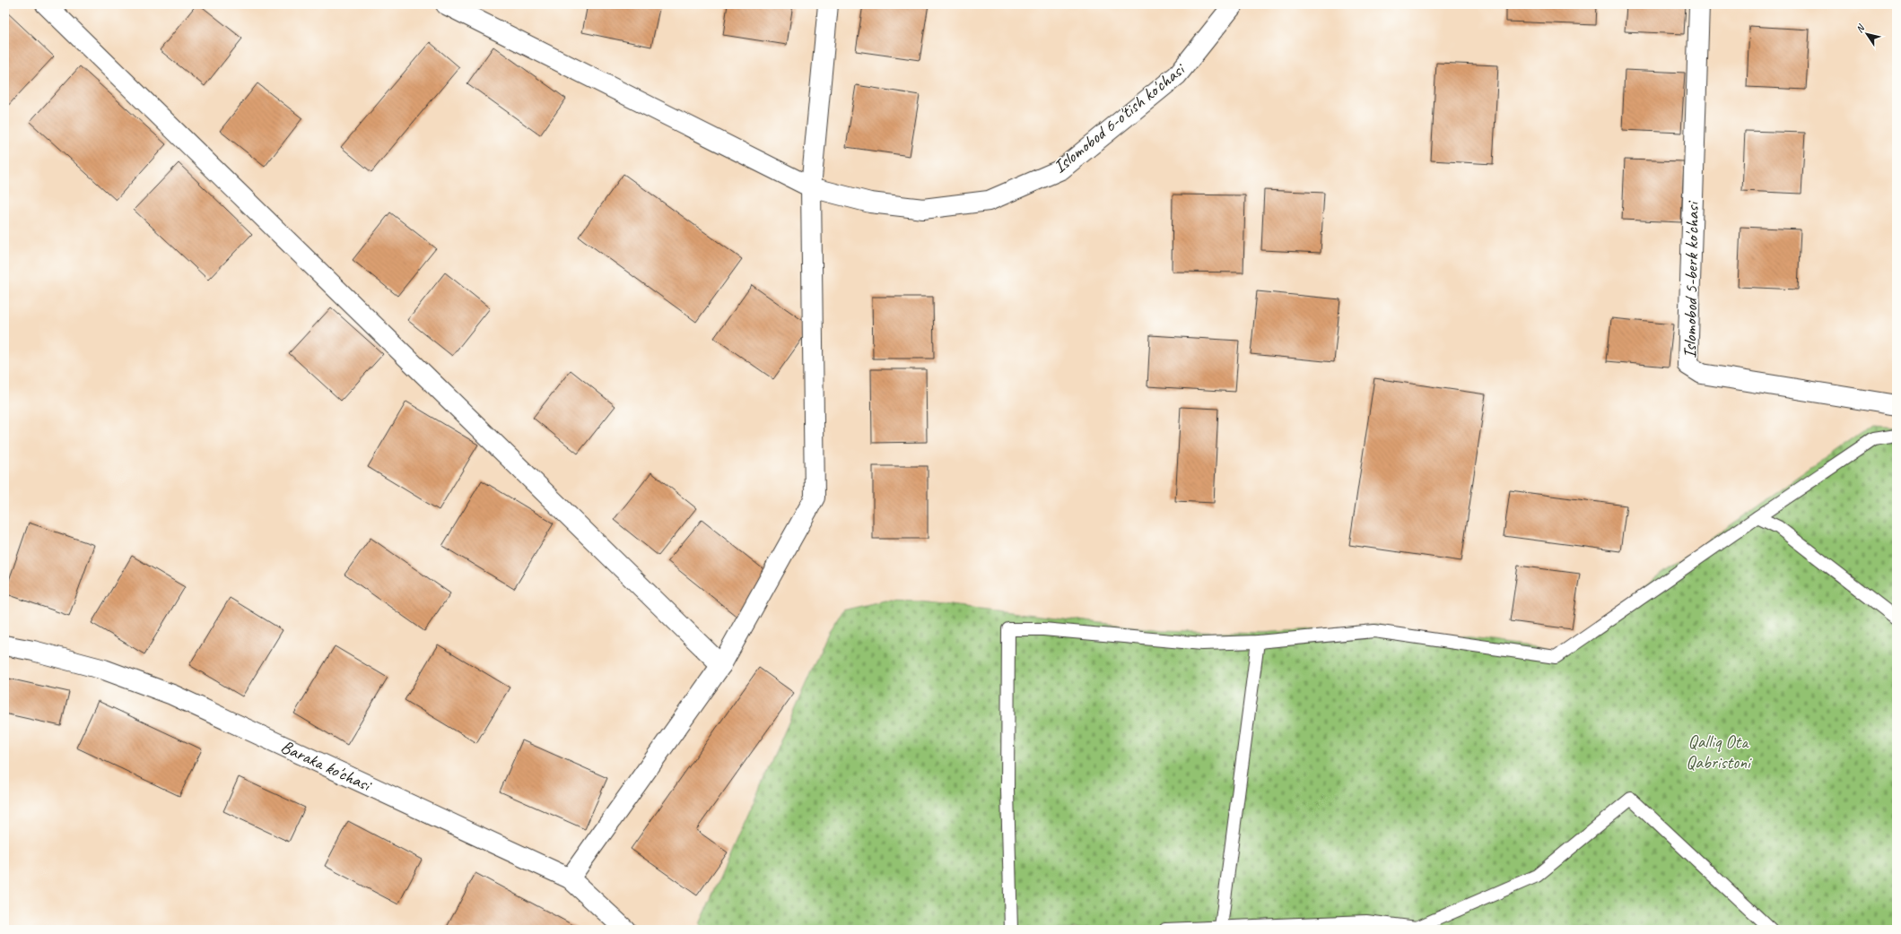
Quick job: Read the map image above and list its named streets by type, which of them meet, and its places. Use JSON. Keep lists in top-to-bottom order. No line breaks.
{"streets":{"street":["Islomobod 6-o'tish ko'chasi","Islomobod 5-berk ko'chasi","Baraka ko'chasi"]},"parks":["Qalliq Ota Qabristoni"],"north":"top left"}
